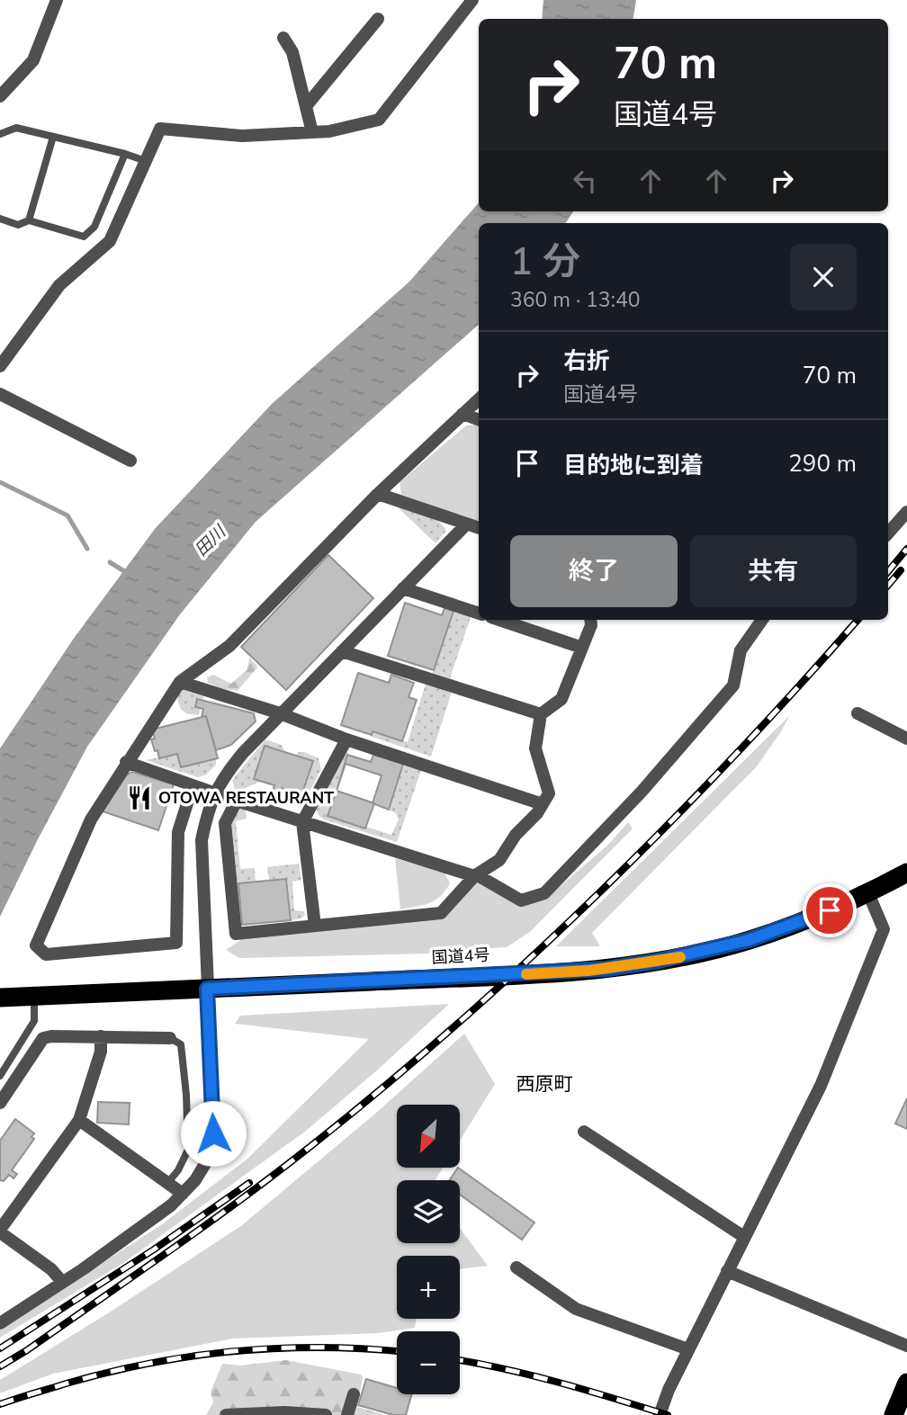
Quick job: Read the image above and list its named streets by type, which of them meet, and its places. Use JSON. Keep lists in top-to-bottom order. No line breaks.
{"streets":{"highway":["国道4号"]},"districts":["西原町"],"water":["田川"],"places":{"restaurant":["OTOWA RESTAURANT"]},"north":"bottom left","page":{"turn":["70 m","国道4号"],"heading":["1 分","360 m · 13:40"],"list":[{"name":"右折","note":"国道4号","value":"70 m"},{"name":"目的地に到着","value":"290 m"}],"buttons":["終了","共有"],"map_buttons":["+","−"]}}
